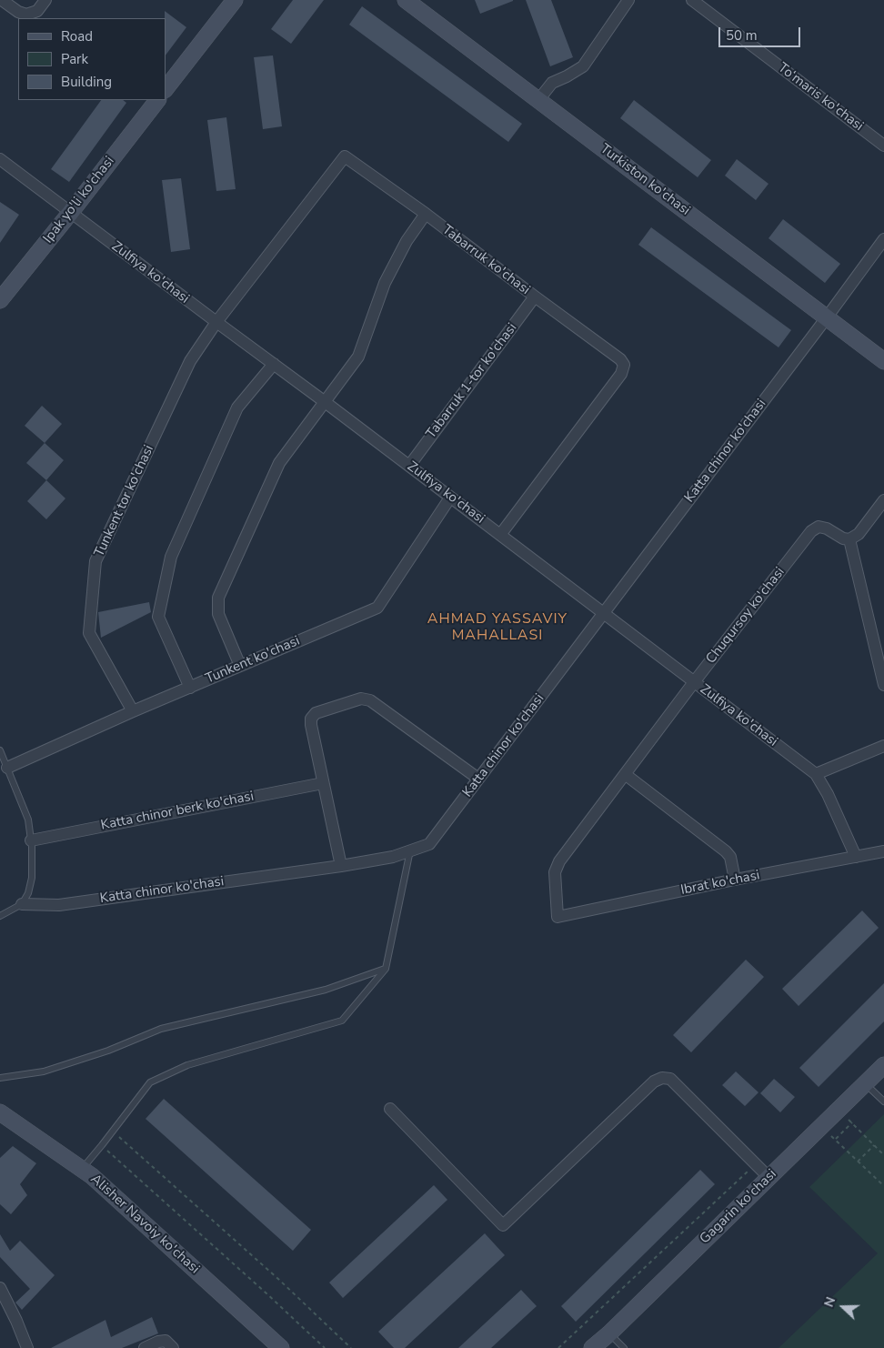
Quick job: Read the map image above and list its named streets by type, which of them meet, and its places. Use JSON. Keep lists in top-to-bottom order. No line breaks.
{"streets":{"main road":["Turkiston ko'chasi","Ipak yo'li ko'chasi","Gagarin ko'chasi","Alisher Navoiy ko'chasi"],"street":["To‘maris ko'chasi","Tabarruk ko'chasi","Zulfiya ko'chasi","Tabarruk 1-tor ko'chasi","Katta chinor ko'chasi","Tunkent tor ko'chasi","Chuqursoy ko'chasi","Tunkent ko'chasi","Katta chinor berk ko'chasi","Ibrat ko'chasi"]},"crossings":[["Turkiston ko'chasi","Katta chinor ko'chasi"],["Ipak yo'li ko'chasi","Zulfiya ko'chasi"],["Tabarruk ko'chasi","Zulfiya ko'chasi"],["Tabarruk ko'chasi","Tabarruk 1-tor ko'chasi"],["Tabarruk ko'chasi","Tunkent tor ko'chasi"],["Zulfiya ko'chasi","Tabarruk 1-tor ko'chasi"],["Zulfiya ko'chasi","Katta chinor ko'chasi"],["Zulfiya ko'chasi","Tunkent tor ko'chasi"],["Zulfiya ko'chasi","Chuqursoy ko'chasi"],["Zulfiya ko'chasi","Tunkent ko'chasi"],["Zulfiya ko'chasi","Ibrat ko'chasi"],["Tunkent tor ko'chasi","Tunkent ko'chasi"],["Chuqursoy ko'chasi","Ibrat ko'chasi"]],"districts":["AHMAD YASSAVIY MAHALLASI"],"legend":["Road","Park","Building"],"scale_bar":"50 m","north":"left"}
